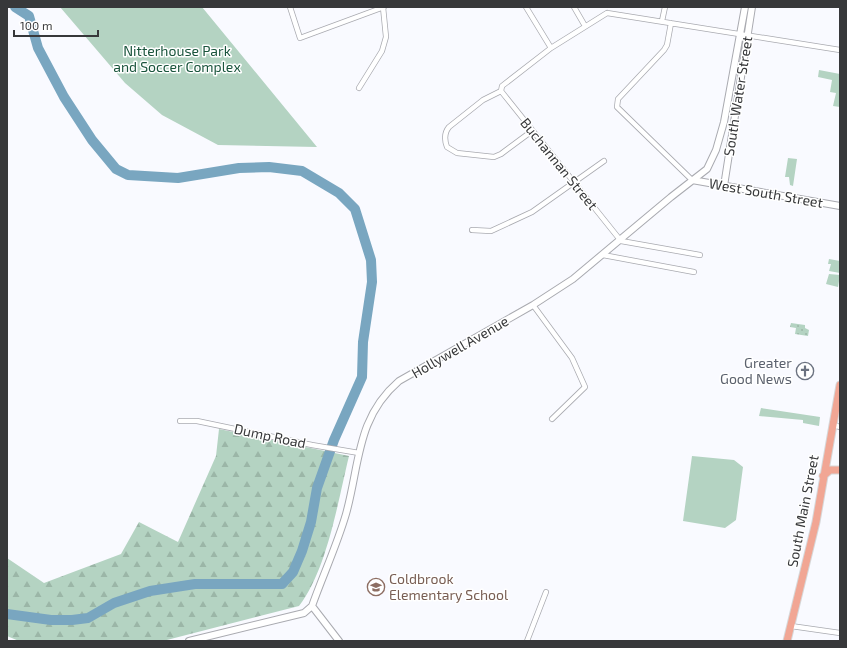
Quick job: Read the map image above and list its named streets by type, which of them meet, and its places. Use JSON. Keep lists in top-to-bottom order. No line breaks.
{"streets":{"main road":["South Main Street"],"street":["South Water Street","Buchannan Street","West South Street","Hollywell Avenue","Dump Road"]},"crossings":[["South Water Street","West South Street"],["South Water Street","Hollywell Avenue"],["Buchannan Street","Hollywell Avenue"],["West South Street","Hollywell Avenue"],["Hollywell Avenue","Dump Road"]],"parks":["Nitterhouse Park and Soccer Complex"],"places":{"church":["Greater Good News"],"school or university":["Coldbrook Elementary School"]},"scale_bar":"100 m"}
